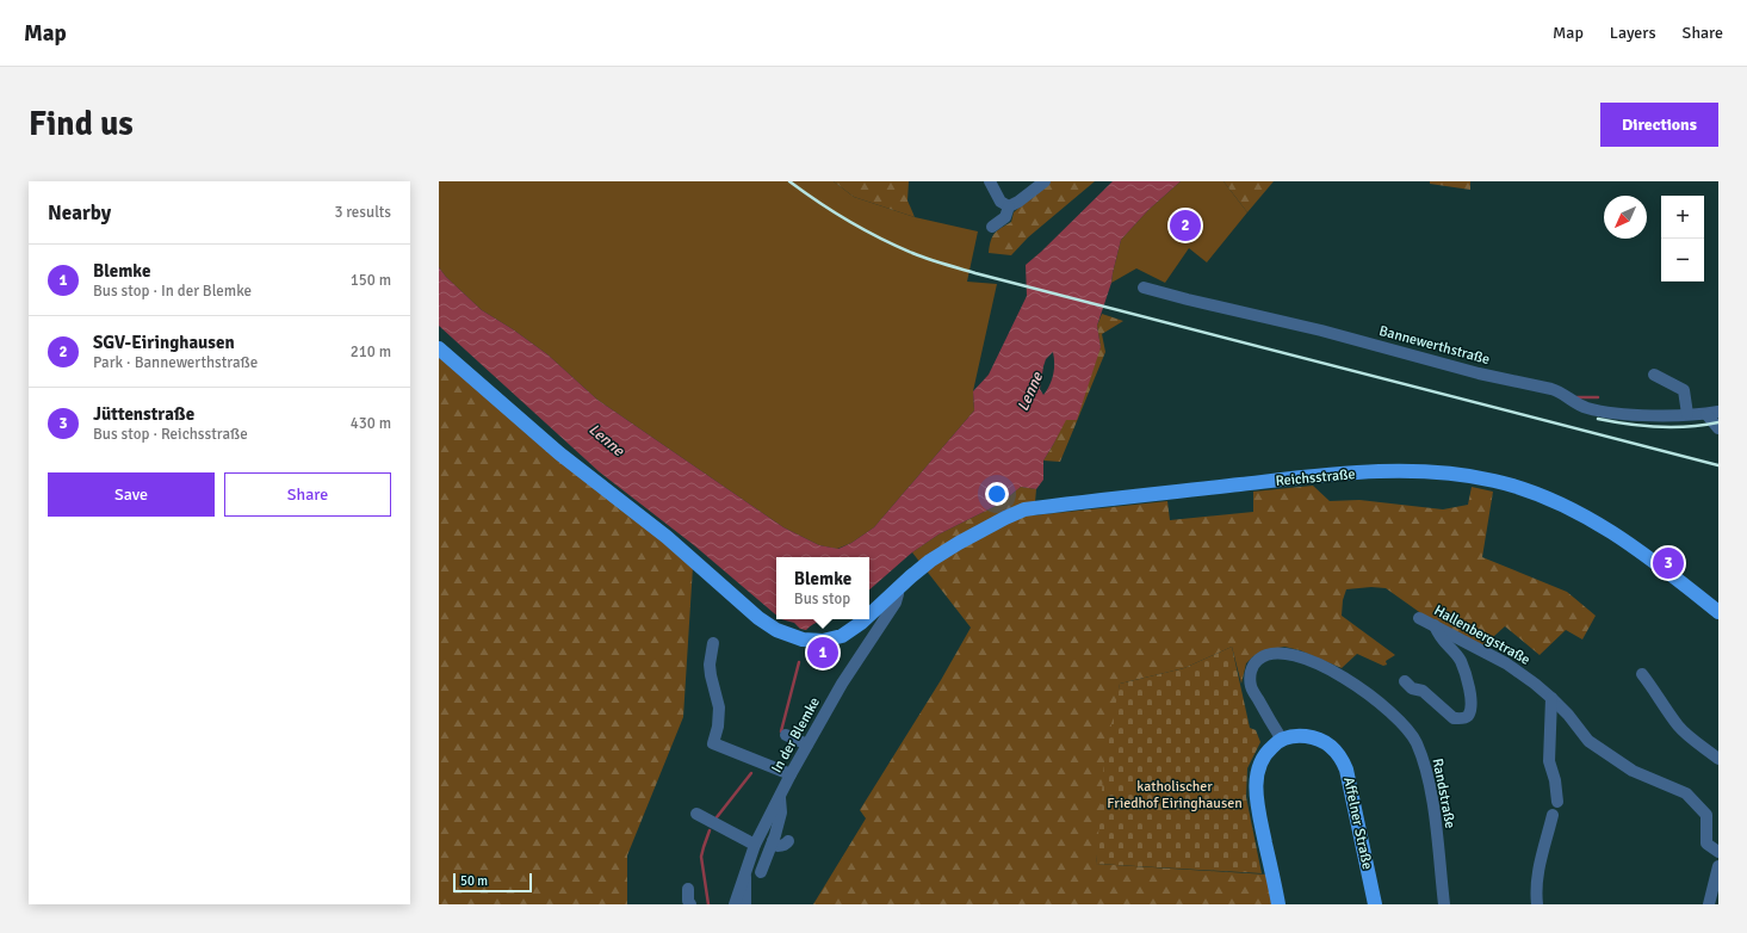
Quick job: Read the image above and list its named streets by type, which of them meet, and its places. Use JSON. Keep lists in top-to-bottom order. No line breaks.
{"streets":{"main road":["Reichsstraße","Affelner Straße"],"street":["Bannewerthstraße","Hallenbergstraße","In der Blemke","Randstraße"]},"crossings":[["Reichsstraße","In der Blemke"],["Randstraße","Affelner Straße"]],"water":["Lenne"],"parks":["katholischer Friedhof Eiringhausen"],"scale_bar":"50 m","north":"bottom left","page":{"header":"Map","nav":["Map","Layers","Share"],"buttons":["Directions",["Save","Share"]],"title":"Find us","heading":["Nearby","3 results"],"map_buttons":["+","−"],"pins":["2","3","1"],"list":[{"mark":"1","name":"Blemke","note":"Bus stop · In der Blemke","value":"150 m"},{"mark":"2","name":"SGV-Eiringhausen","note":"Park · Bannewerthstraße","value":"210 m"},{"mark":"3","name":"Jüttenstraße","note":"Bus stop · Reichsstraße","value":"430 m"}],"popup":["Blemke","Bus stop"],"scale":"50 m"}}
